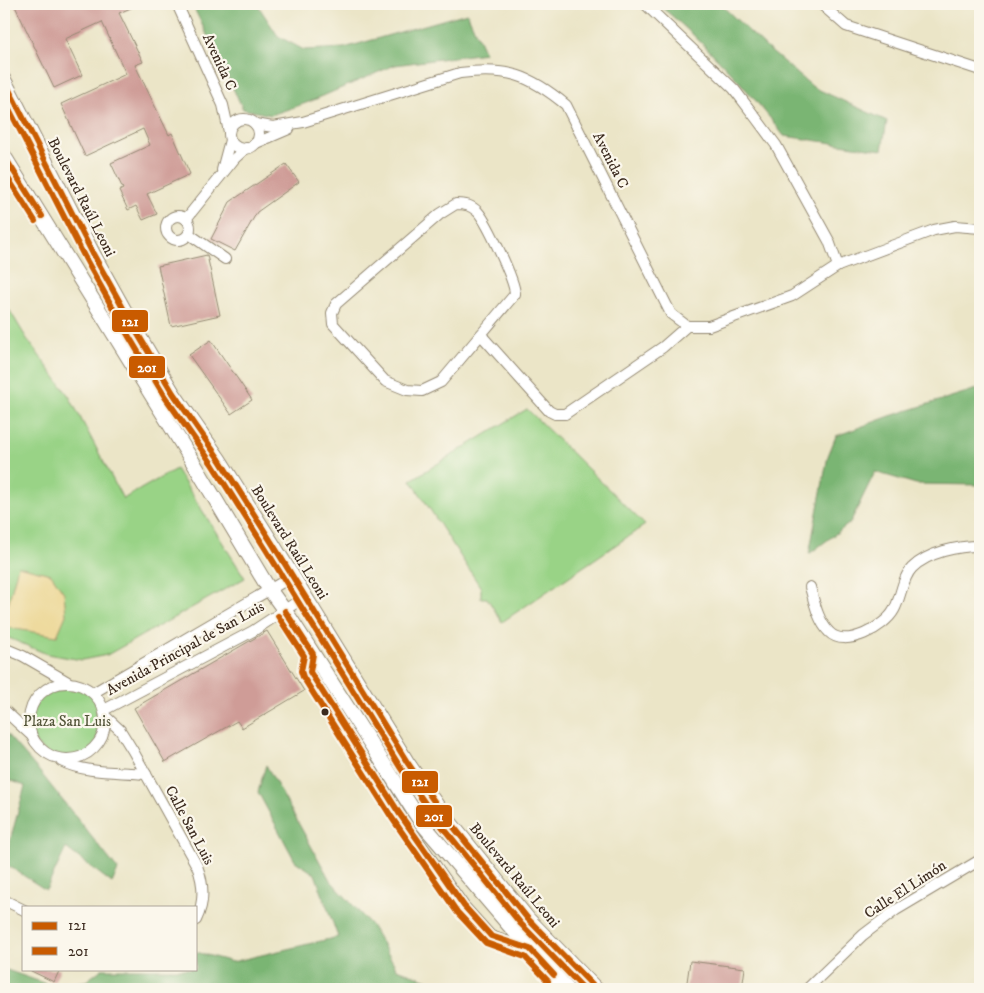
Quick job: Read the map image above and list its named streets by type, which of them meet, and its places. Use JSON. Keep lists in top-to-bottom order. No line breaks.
{"streets":{"main road":["Boulevard Raúl Leoni"],"street":["Avenida C","Avenida Principal de San Luis","Calle San Luis","Calle El Limón"]},"crossings":[["Boulevard Raúl Leoni","Avenida Principal de San Luis"],["Avenida Principal de San Luis","Calle San Luis"]],"parks":["Plaza San Luis"],"lines":["transit line 121","transit line 201"],"legend":["121","201"]}
